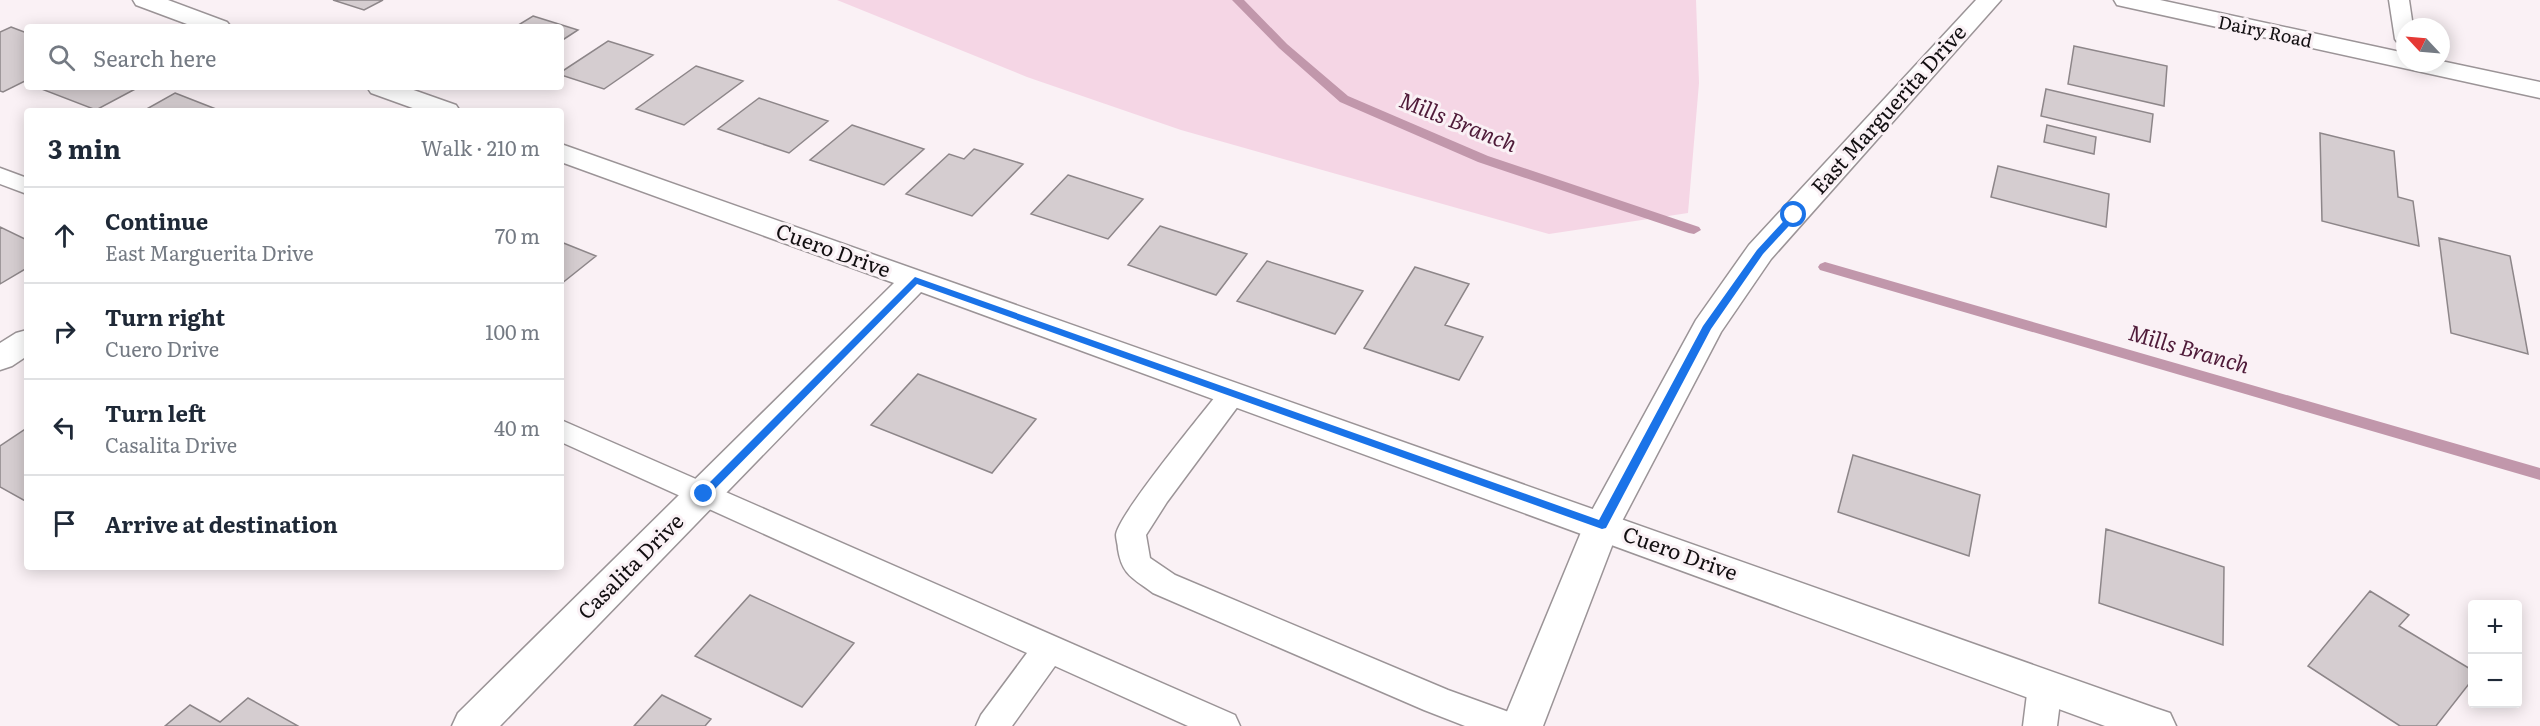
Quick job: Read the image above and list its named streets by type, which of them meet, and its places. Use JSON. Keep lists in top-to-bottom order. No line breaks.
{"streets":{"street":["Dairy Road","East Marguerita Drive","Cuero Drive","Casalita Drive"]},"crossings":[["East Marguerita Drive","Cuero Drive"],["Cuero Drive","Casalita Drive"]],"water":["Mills Branch"],"north":"top left","page":{"search":"Search here","heading":["3 min","Walk · 210 m"],"list":[["Continue","East Marguerita Drive","70 m"],["Turn right","Cuero Drive","100 m"],["Turn left","Casalita Drive","40 m"],"Arrive at destination"],"map_buttons":["+","−"]}}
